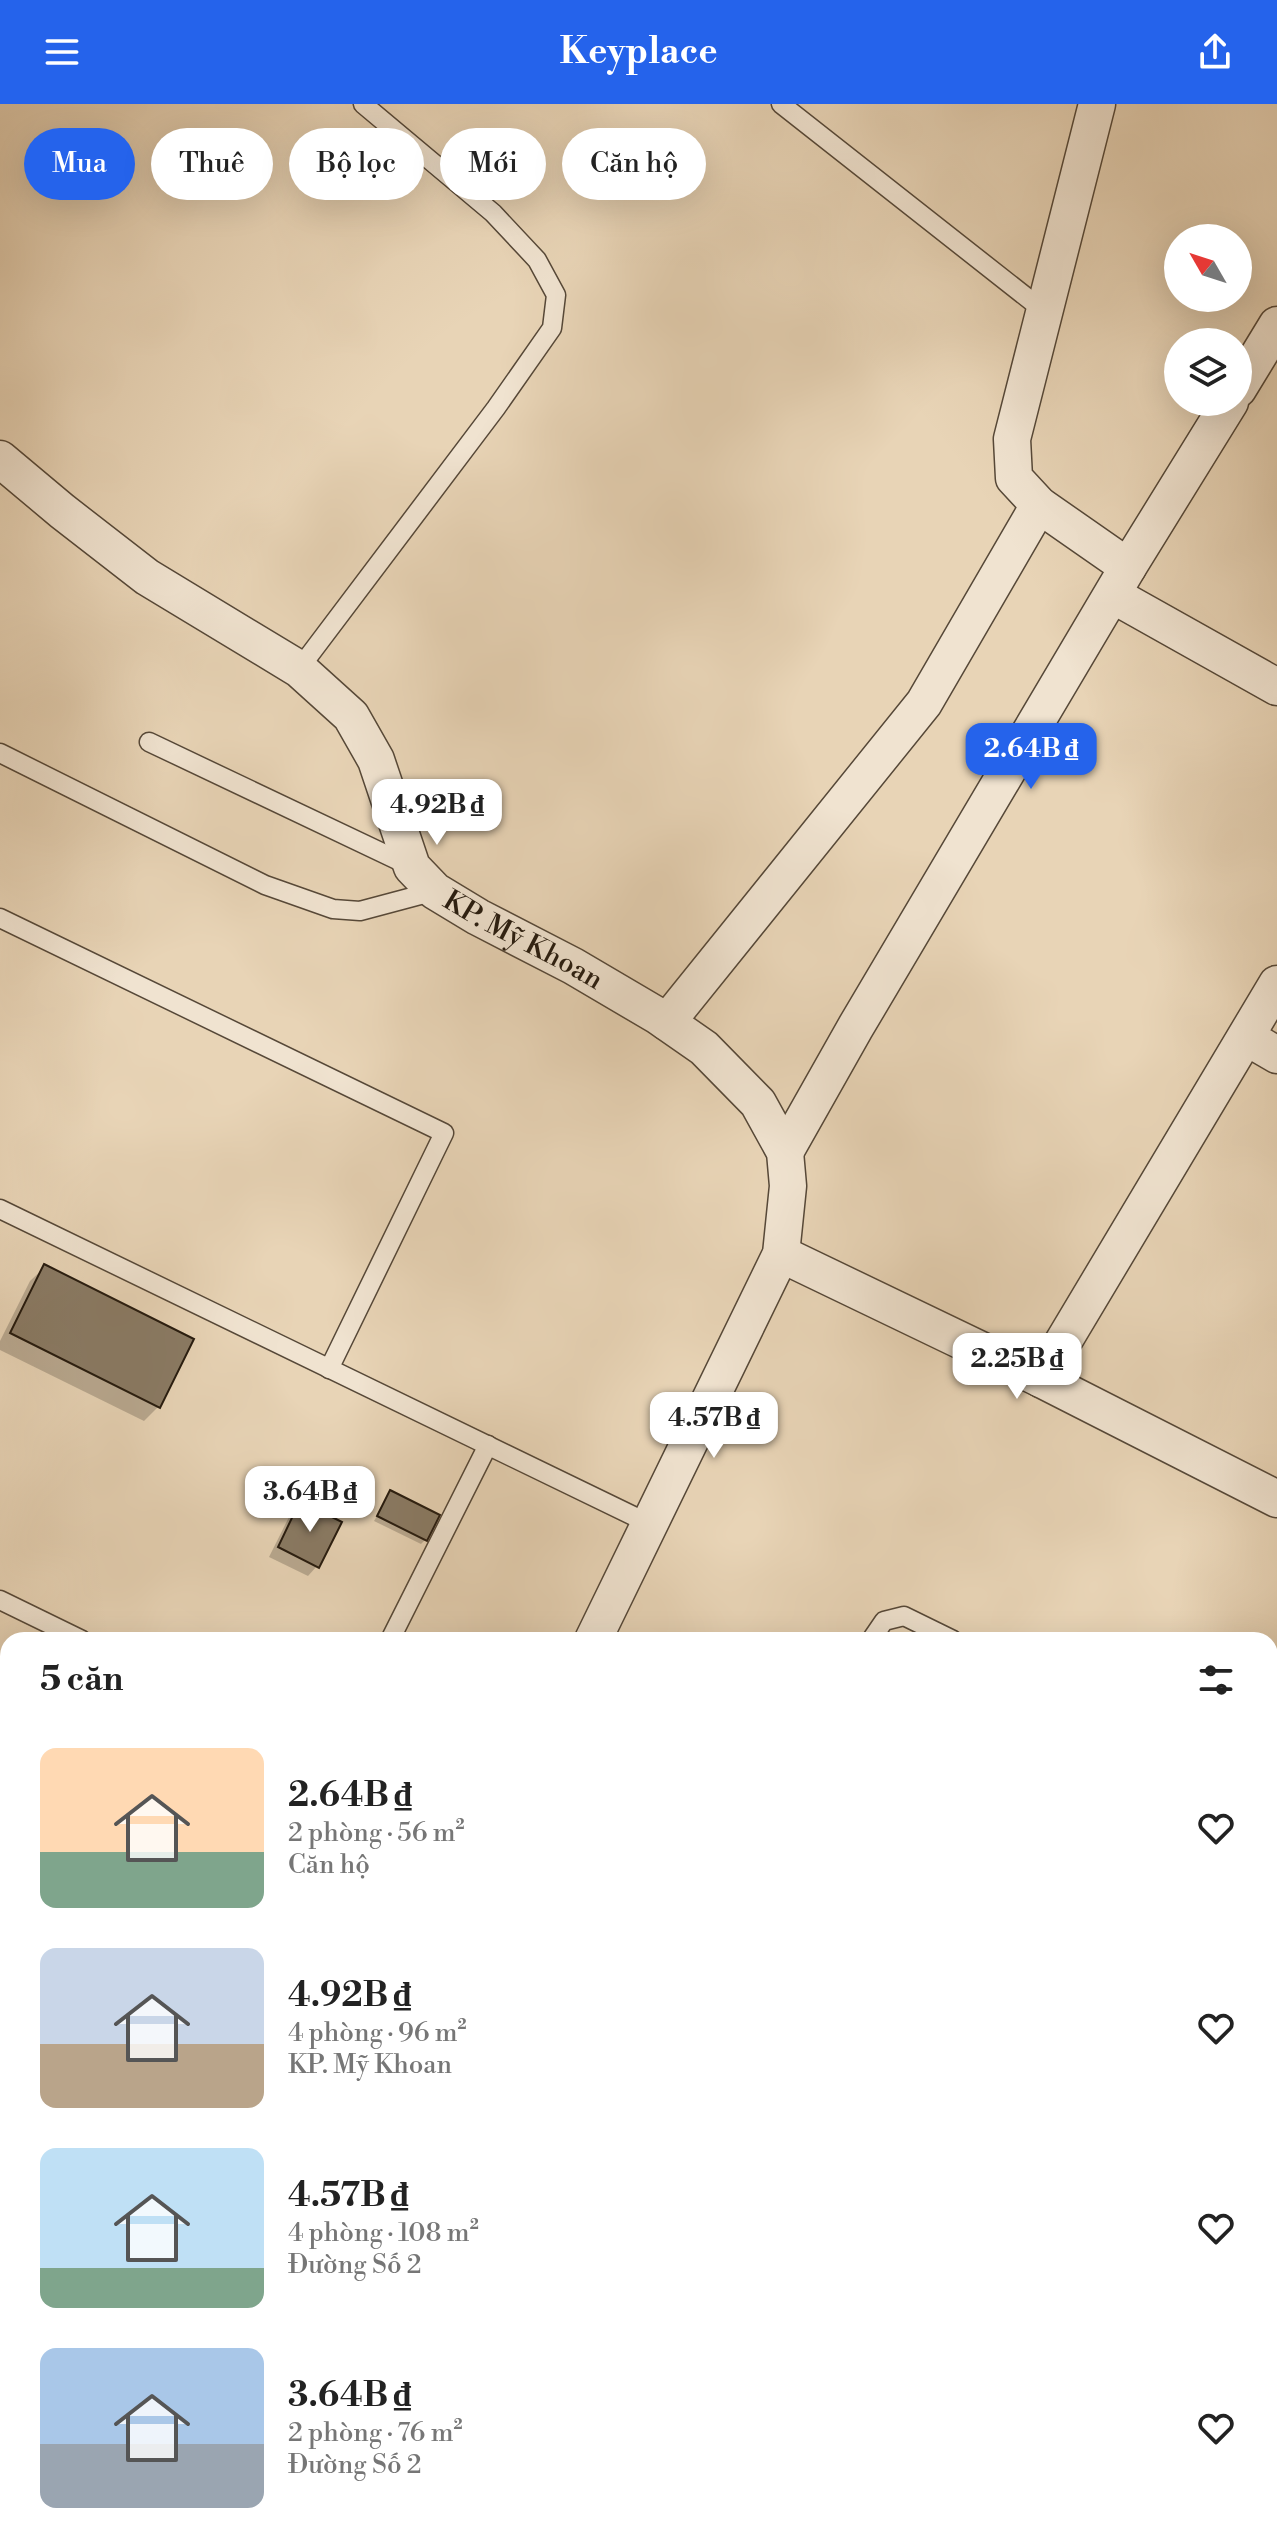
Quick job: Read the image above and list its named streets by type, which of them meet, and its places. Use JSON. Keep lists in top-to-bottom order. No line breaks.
{"streets":{"street":["KP. Mỹ Khoan"]},"north":"top left","page":{"header":"Keyplace","chip":["Mua","Thuê","Bộ lọc","Mới","Căn hộ"],"price":["2.64B ₫","4.92B ₫","2.25B ₫","4.57B ₫","3.64B ₫"],"heading":"5 căn","list":[{"name":"2.64B ₫","note":"2 phòng · 56 m² · Căn hộ"},{"name":"4.92B ₫","note":"4 phòng · 96 m² · KP. Mỹ Khoan"},{"name":"4.57B ₫","note":"4 phòng · 108 m² · Đường Số 2"},{"name":"3.64B ₫","note":"2 phòng · 76 m² · Đường Số 2"}]}}
